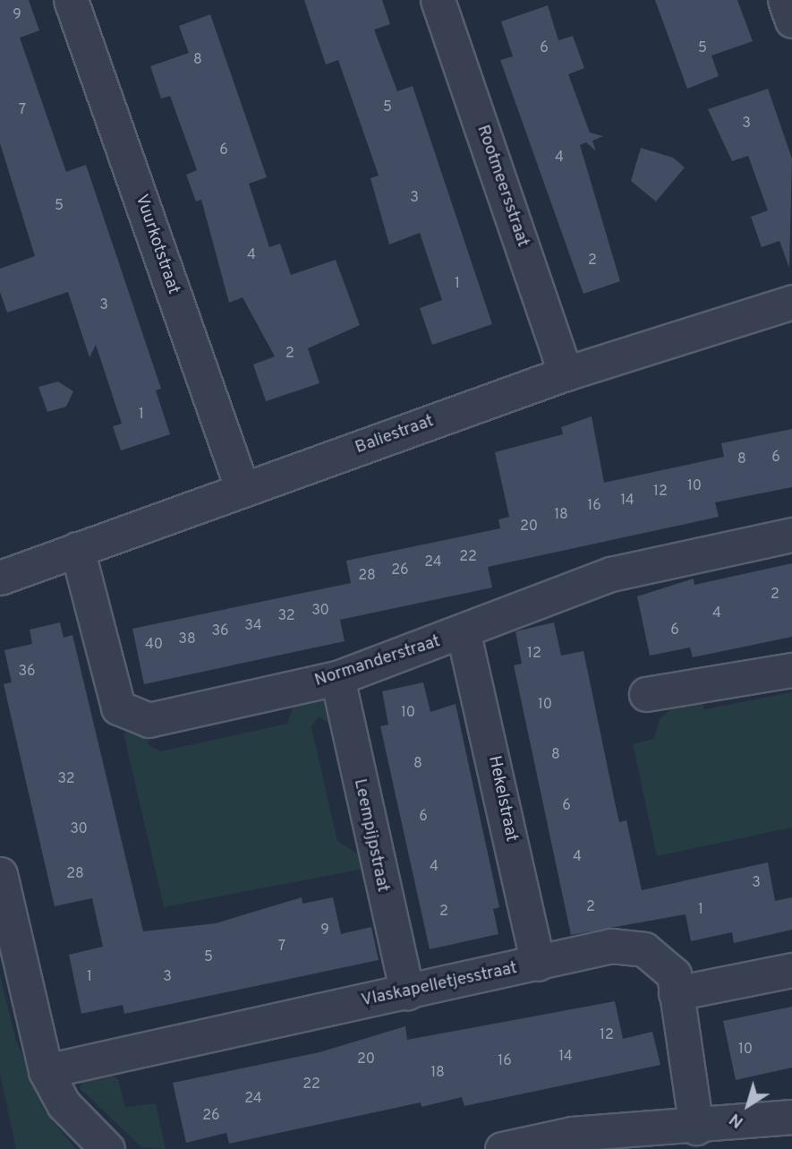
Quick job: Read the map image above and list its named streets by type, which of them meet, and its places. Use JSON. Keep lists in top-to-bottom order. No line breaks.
{"streets":{"street":["Rootmeersstraat","Vuurkotstraat","Baliestraat","Normanderstraat","Hekelstraat","Leempijpstraat","Vlaskapelletjesstraat"]},"crossings":[["Rootmeersstraat","Baliestraat"],["Vuurkotstraat","Baliestraat"],["Baliestraat","Normanderstraat"],["Normanderstraat","Hekelstraat"],["Normanderstraat","Leempijpstraat"],["Hekelstraat","Vlaskapelletjesstraat"],["Leempijpstraat","Vlaskapelletjesstraat"]],"house_numbers":["9","6","5","8","5","7","3","6","4","3","5","4","2","1","3","2","1","6","8","10","12","14","16","18","20","22","24","26","28","2","30","4","32","34","6","36","38","40","12","36","10","10","8","8","32","6","6","30","4","4","28","3","2","1","2","9","7","5","1","3","12","10","14","20","16","18","22","24","26"],"north":"bottom left"}
